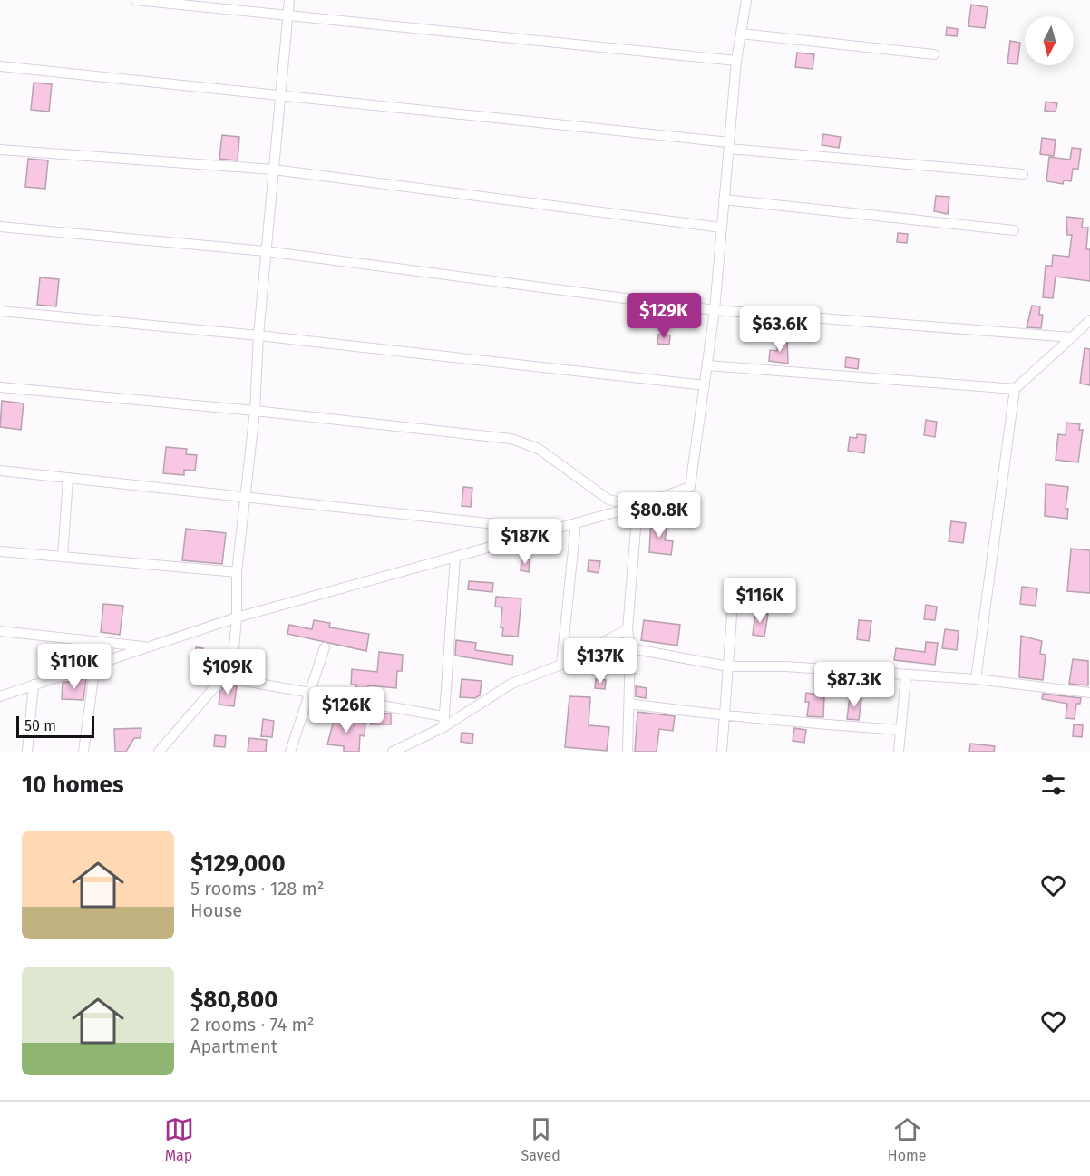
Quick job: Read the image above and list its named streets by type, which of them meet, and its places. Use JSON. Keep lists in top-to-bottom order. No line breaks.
{"scale_bar":"50 m","north":"bottom","page":{"price":["$129K","$63.6K","$80.8K","$187K","$116K","$137K","$110K","$109K","$87.3K","$126K"],"scale":"50 m","heading":"10 homes","list":[{"name":"$129,000","note":"5 rooms · 128 m² · House"},{"name":"$80,800","note":"2 rooms · 74 m² · Apartment"}],"tabs":["Map","Saved","Home"]}}
